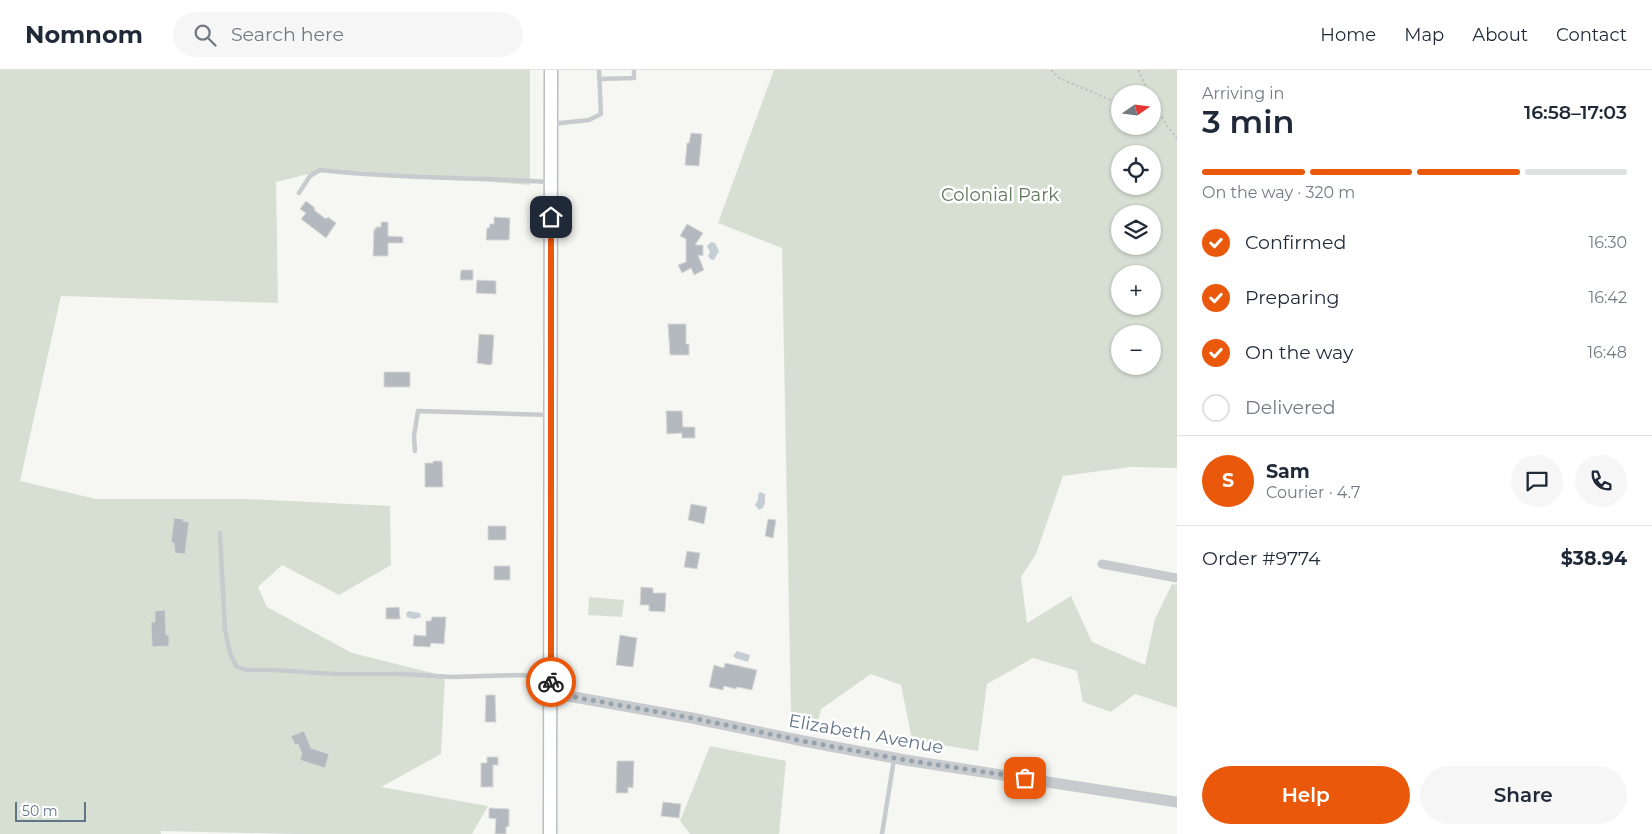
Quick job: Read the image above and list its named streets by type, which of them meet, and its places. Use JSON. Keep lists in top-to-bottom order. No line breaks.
{"streets":{"street":["Elizabeth Avenue"]},"parks":["Colonial Park"],"scale_bar":"50 m","north":"right","page":{"header":"Nomnom","search":"Search here","nav":["Home","Map","About","Contact"],"heading":["3 min","Arriving in","16:58–17:03"],"panel":["Sam","Courier · 4.7","Order #9774","$38.94"],"map_buttons":["+","−"],"bar":"On the way · 320 m","list":[["Confirmed","16:30"],["Preparing","16:42"],["On the way","16:48"],"Delivered"],"round":"S","buttons":["Help","Share"],"scale":"50 m"}}
